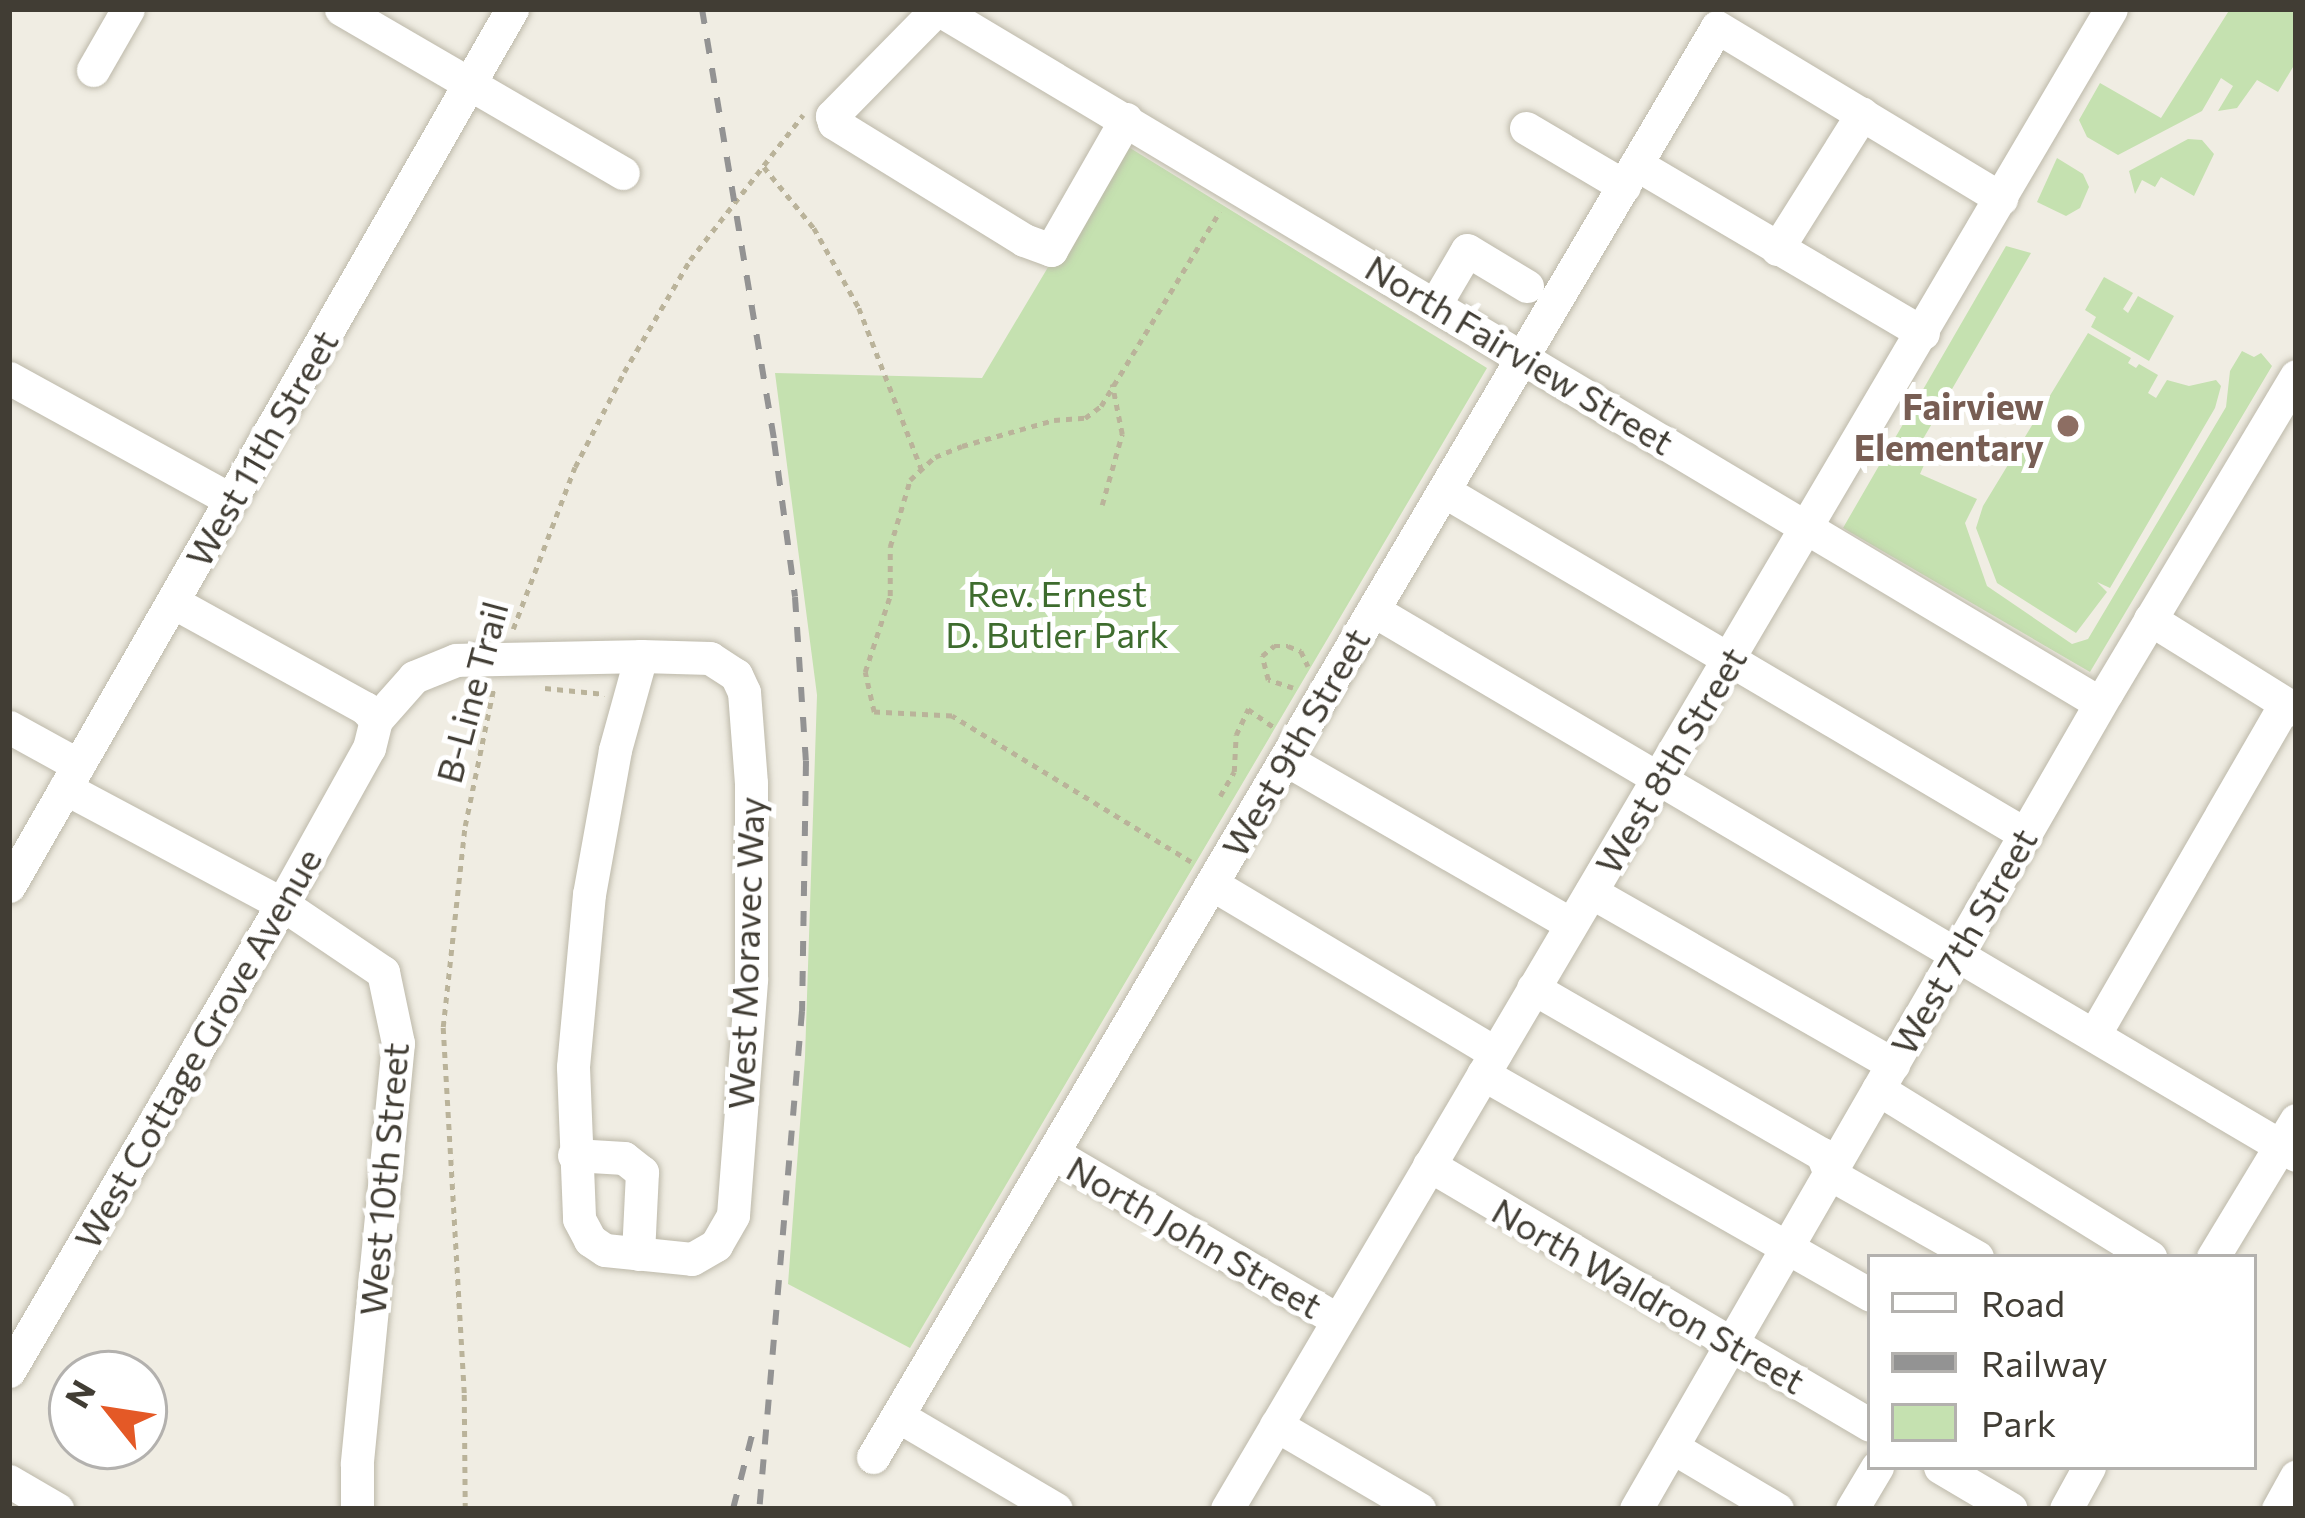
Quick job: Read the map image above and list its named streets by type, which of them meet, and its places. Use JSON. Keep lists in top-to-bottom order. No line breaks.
{"streets":{"street":["North Fairview Street","West 11th Street","West 9th Street","West 8th Street","West 7th Street","West Moravec Way","West Cottage Grove Avenue","West 10th Street","North John Street","North Waldron Street"],"path":["B-Line Trail"]},"crossings":[["North Fairview Street","West 9th Street"],["North Fairview Street","West 8th Street"],["North Fairview Street","West 7th Street"],["West 11th Street","West 10th Street"],["B-Line Trail","West Moravec Way"],["West 9th Street","North John Street"],["West 8th Street","North John Street"],["West 8th Street","North Waldron Street"],["West 7th Street","North Waldron Street"],["West Moravec Way","West Cottage Grove Avenue"],["West Cottage Grove Avenue","West 10th Street"]],"parks":["Rev. Ernest D. Butler Park"],"places":["Fairview Elementary"],"legend":["Road","Railway","Park"],"north":"top left"}
